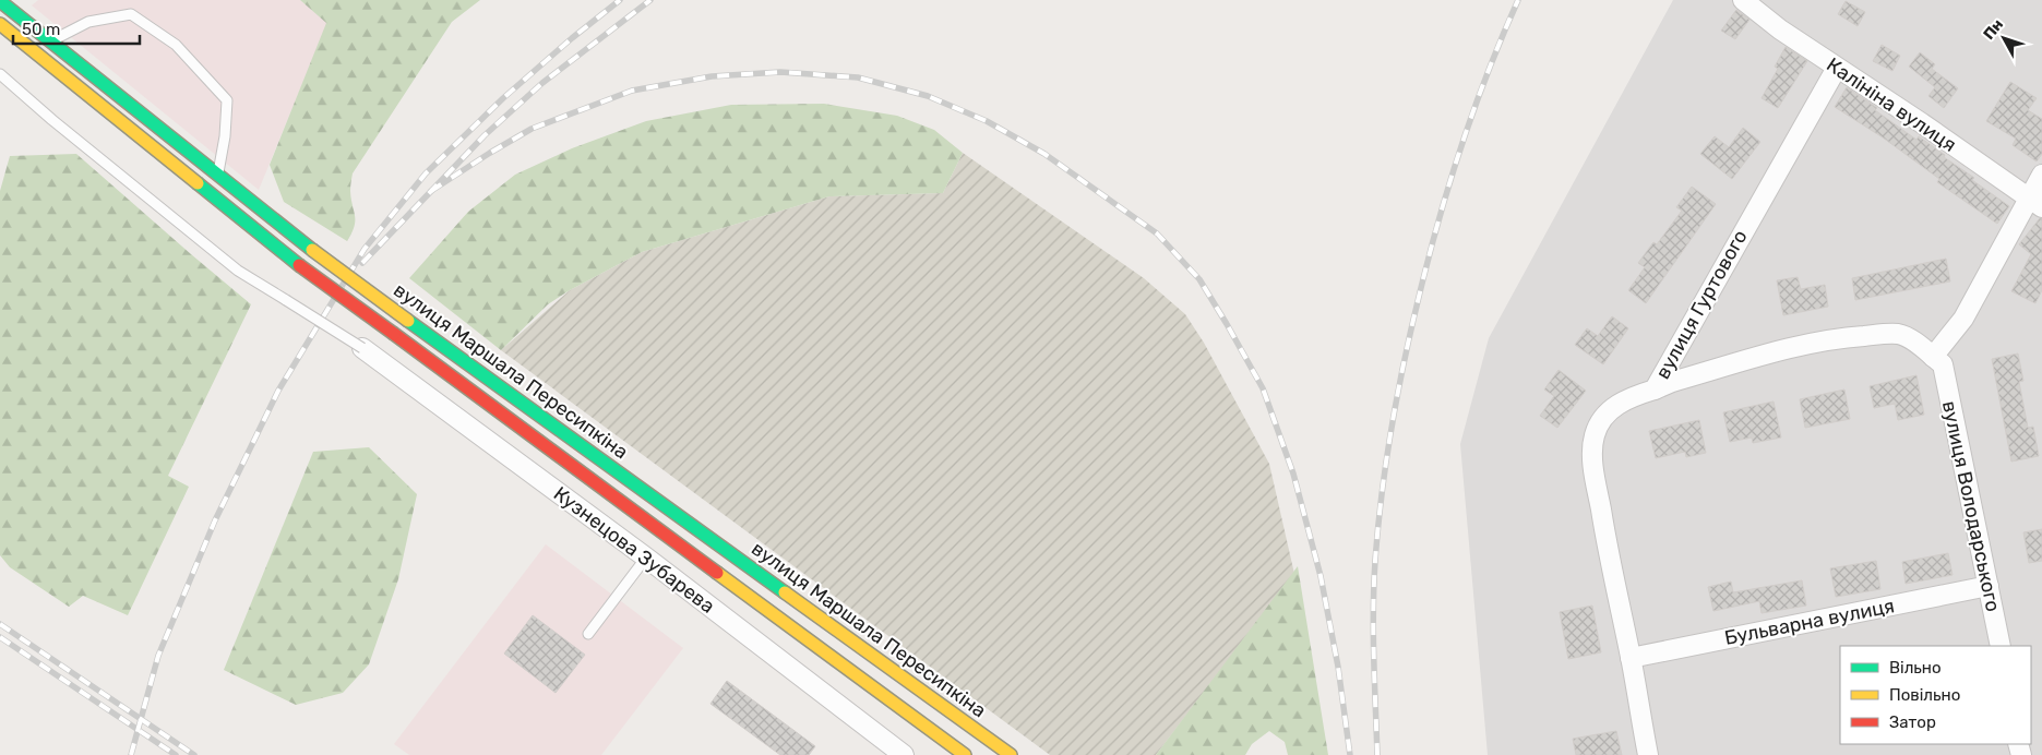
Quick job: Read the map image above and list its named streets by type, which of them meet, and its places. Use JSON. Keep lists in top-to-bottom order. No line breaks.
{"streets":{"main road":["вулиця Маршала Пересипкіна"],"street":["Калініна вулиця","вулиця Гуртового","вулиця Володарського","Кузнецова Зубарева","Бульварна вулиця"]},"crossings":[["Калініна вулиця","вулиця Гуртового"],["вулиця Гуртового","Бульварна вулиця"],["вулиця Володарського","Бульварна вулиця"]],"legend":["Вільно","Повільно","Затор"],"scale_bar":"50 m","north":"top left"}
